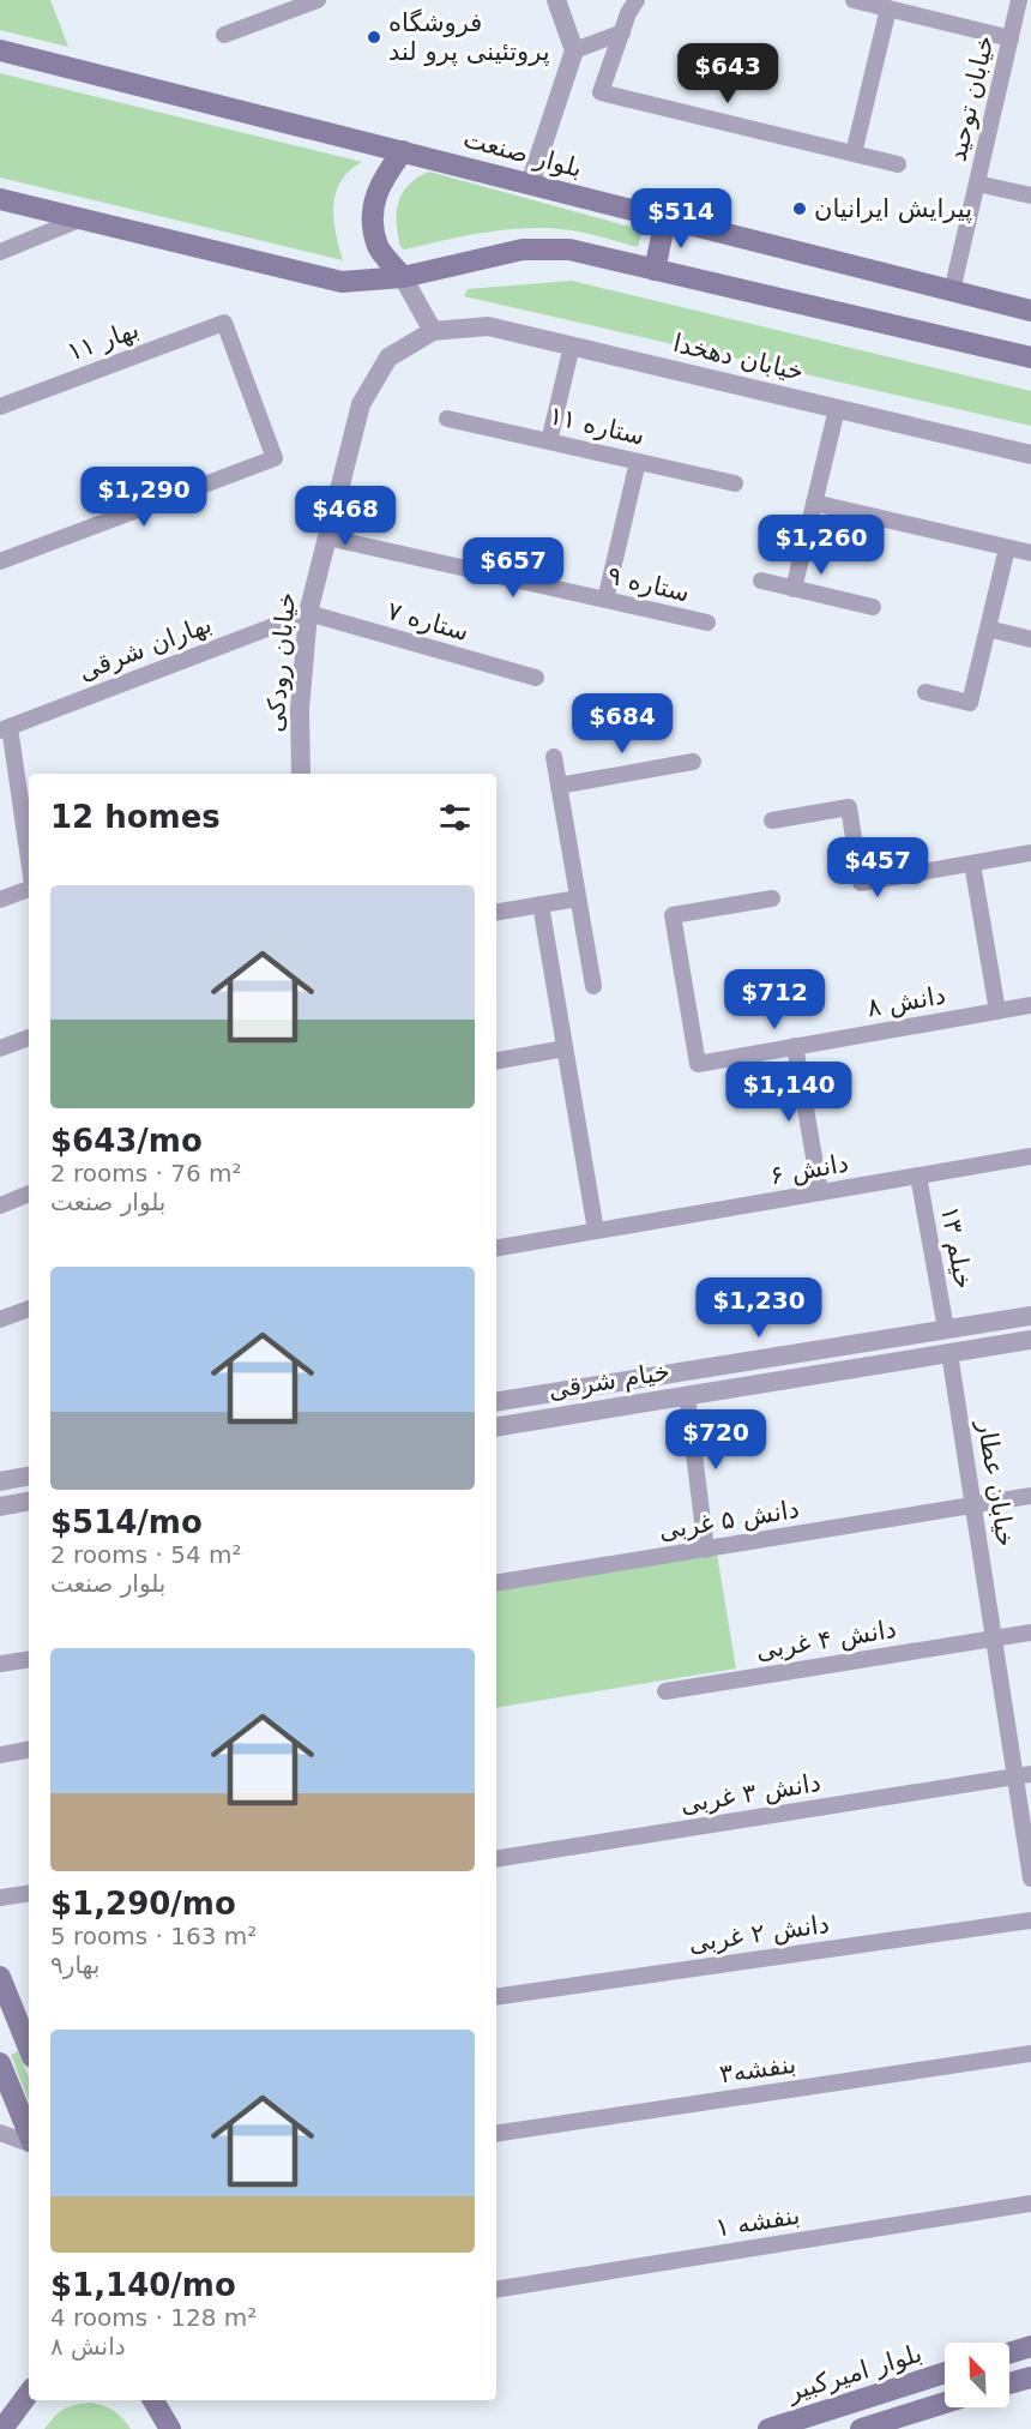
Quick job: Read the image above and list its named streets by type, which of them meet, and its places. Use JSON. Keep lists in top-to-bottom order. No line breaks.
{"streets":{"main road":["بلوار صنعت","بلوار امیرکبیر"],"street":["خیابان توحید","بهار ۱۱","خیابان دهخدا","ستاره ۱۱","ستاره ۹","ستاره ۷","بهاران شرقی","خیابان رودکی","دانش ۸","دانش ۶","خیلم ۱۳","خیام شرقی","خیابان عطار","دانش ۵ غربی","دانش ۴ غربی","دانش ۳ غربی","دانش ۲ غربی","بنفشه۳","بنفشه ۱"]},"crossings":[["خیابان توحید","بلوار صنعت"],["خیابان دهخدا","خیابان رودکی"],["ستاره ۹","خیابان رودکی"],["ستاره ۷","بهاران شرقی"],["ستاره ۷","خیابان رودکی"],["بهاران شرقی","خیابان رودکی"],["دانش ۶","خیلم ۱۳"],["خیلم ۱۳","خیام شرقی"],["خیام شرقی","خیابان عطار"],["خیابان عطار","دانش ۵ غربی"],["خیابان عطار","دانش ۴ غربی"],["خیابان عطار","دانش ۳ غربی"]],"places":["فروشگاه پروتئینی پرو لند","پیرایش ایرانیان"],"north":"top left","page":{"price":["$643","$514","$1,290","$468","$1,260","$657","$684","$457","$712","$1,140","$1,230","$720"],"heading":"12 homes","list":[{"name":"$643/mo","note":"2 rooms · 76 m² · بلوار صنعت"},{"name":"$514/mo","note":"2 rooms · 54 m² · بلوار صنعت"},{"name":"$1,290/mo","note":"5 rooms · 163 m² · بهار۹"},{"name":"$1,140/mo","note":"4 rooms · 128 m² · دانش ۸"}]}}
